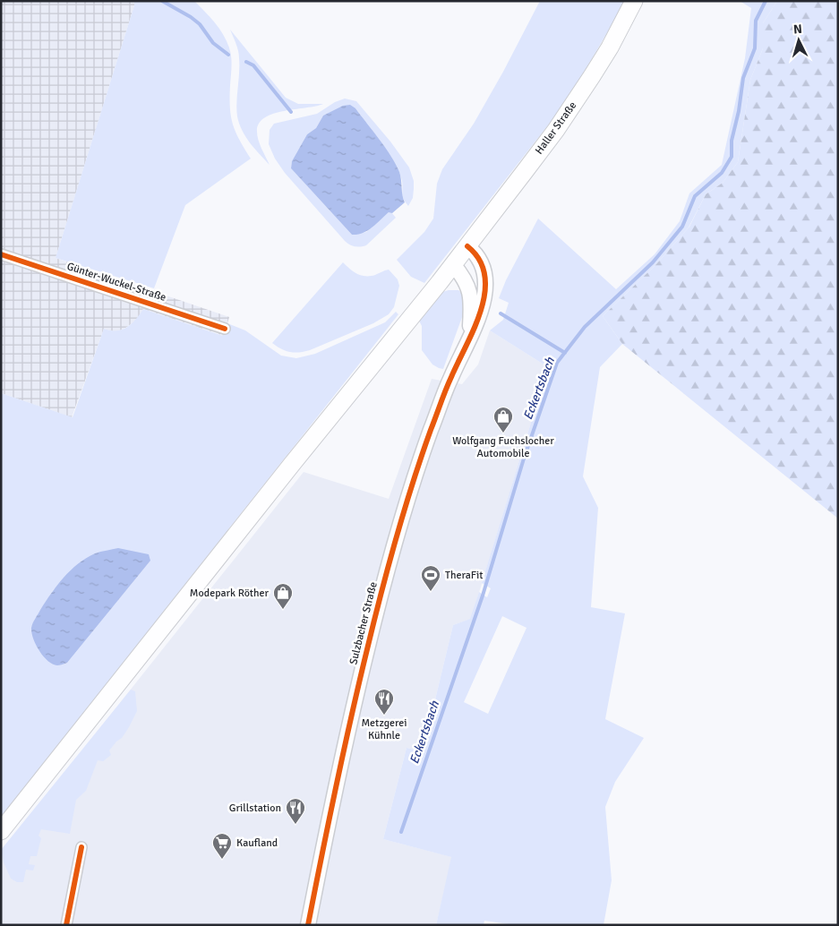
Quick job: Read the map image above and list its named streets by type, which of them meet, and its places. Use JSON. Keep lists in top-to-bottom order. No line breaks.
{"streets":{"main road":["Haller Straße"],"street":["Günter-Wuckel-Straße","Sulzbacher Straße"]},"crossings":[["Haller Straße","Sulzbacher Straße"]],"water":["Eckertsbach"],"places":{"shop":["Wolfgang Fuchslocher Automobile","Modepark Röther"],"sports":["TheraFit"],"restaurant":["Metzgerei Kühnle","Grillstation"],"supermarket":["Kaufland"]},"north":"top"}
